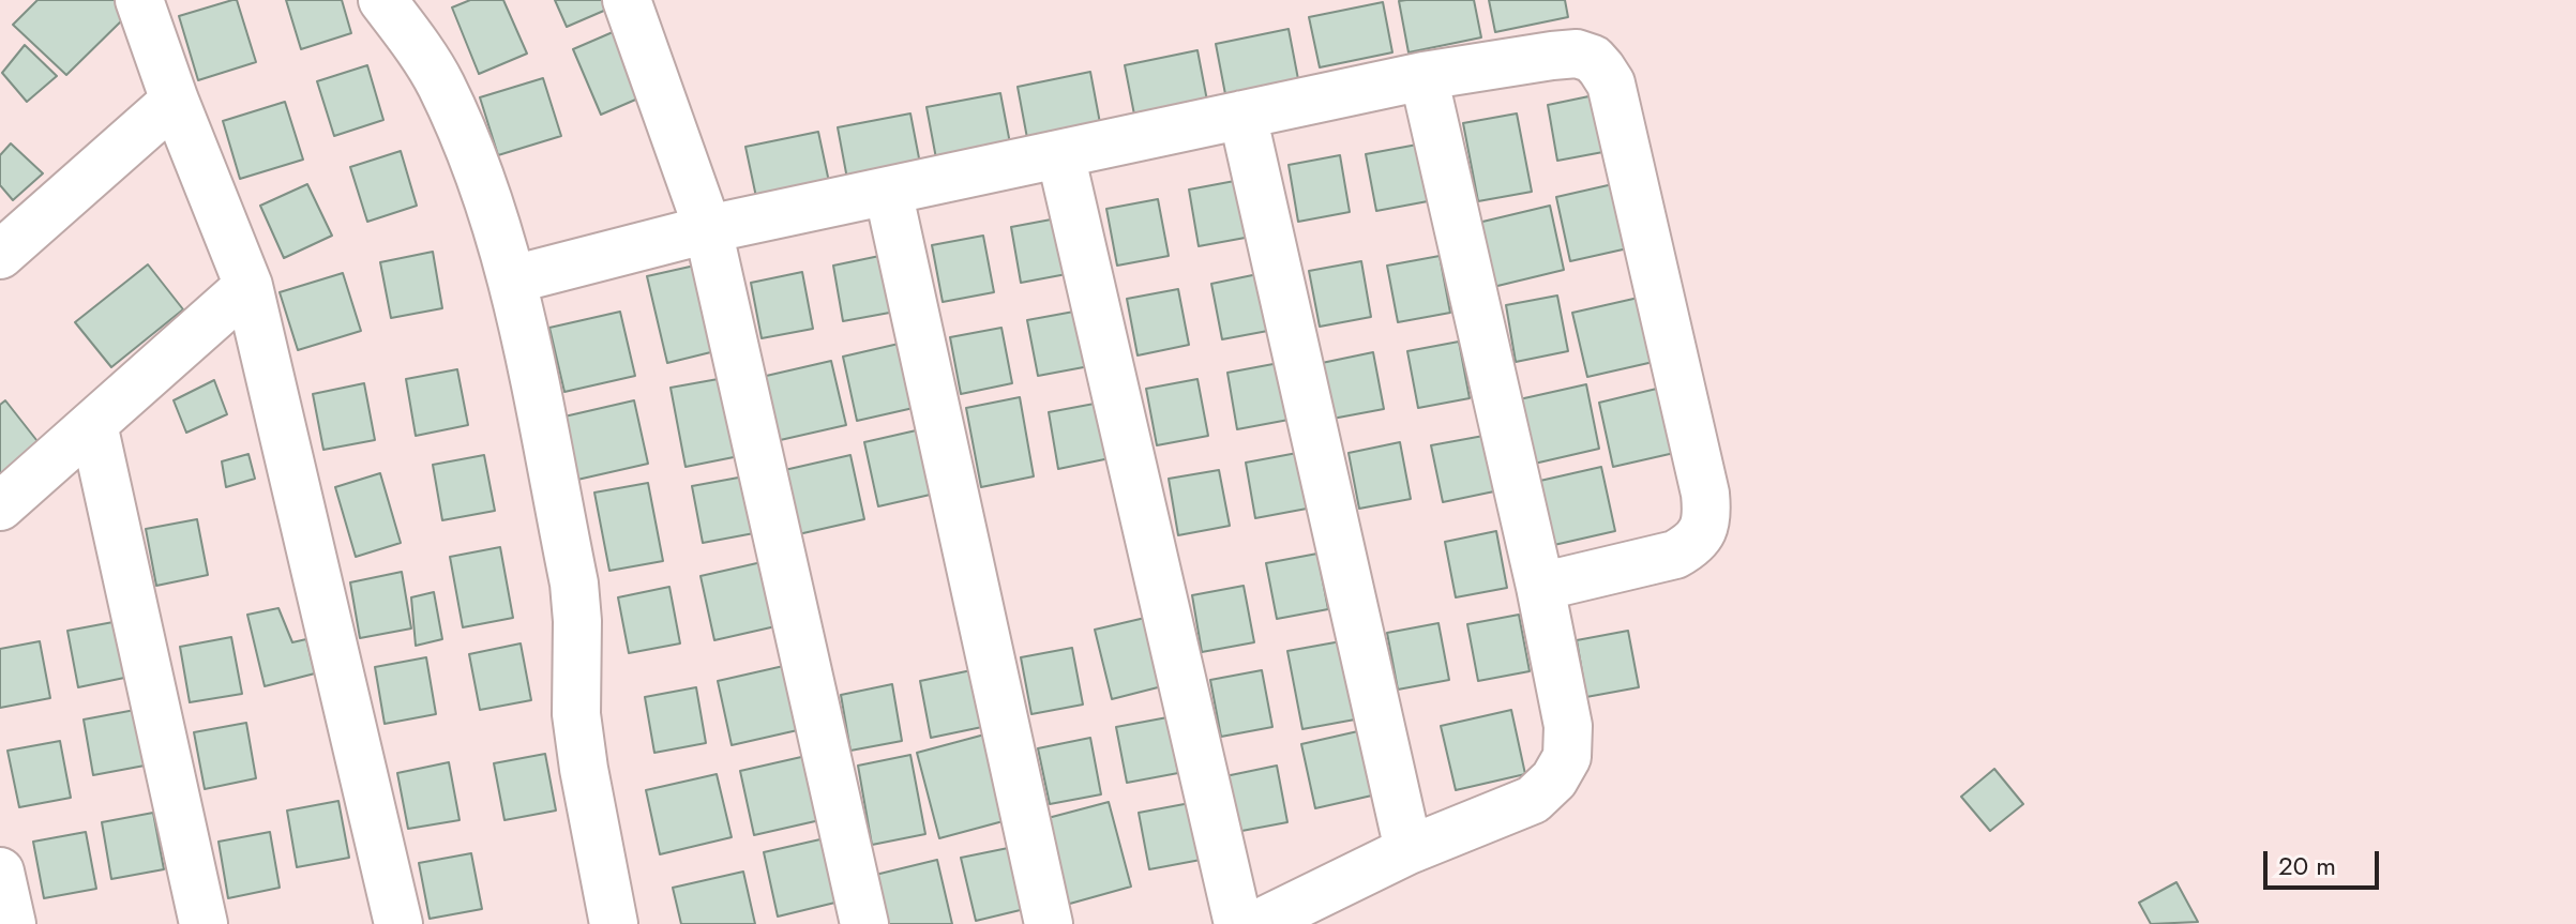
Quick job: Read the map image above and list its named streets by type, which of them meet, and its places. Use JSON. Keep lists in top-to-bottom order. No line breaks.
{"scale_bar":"20 m"}
